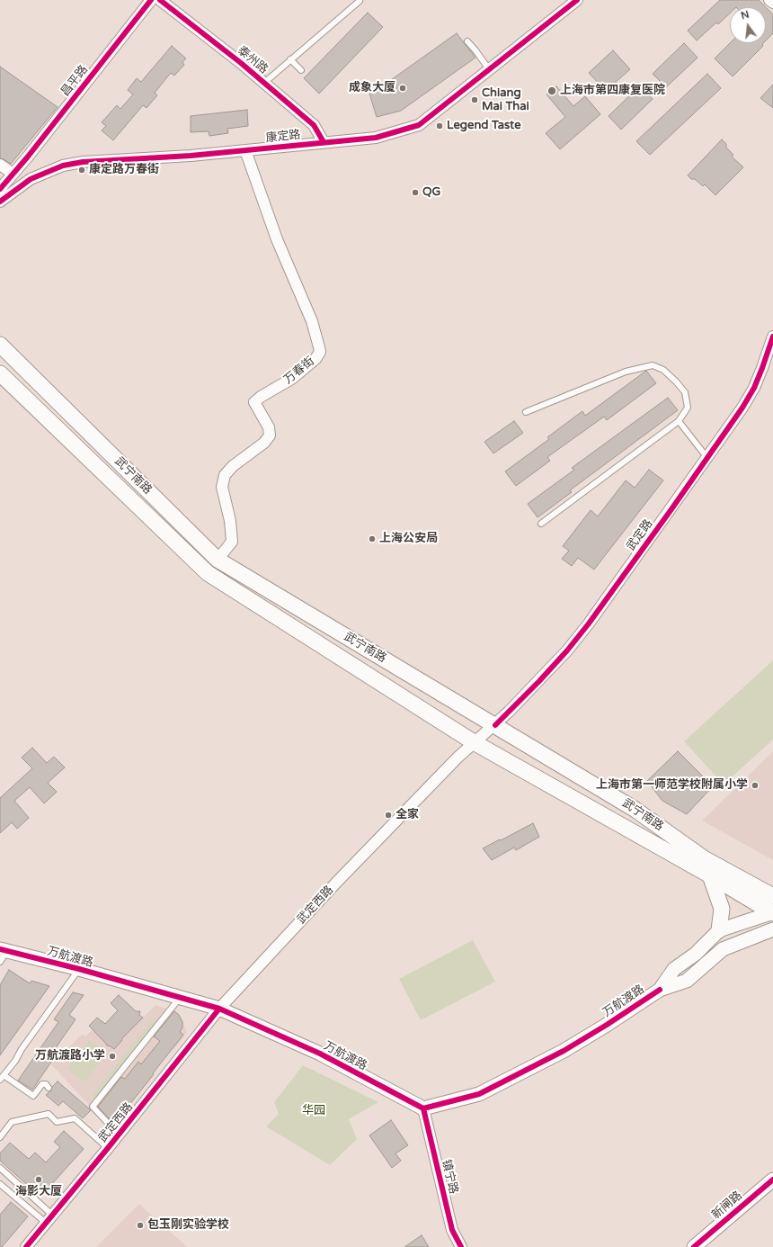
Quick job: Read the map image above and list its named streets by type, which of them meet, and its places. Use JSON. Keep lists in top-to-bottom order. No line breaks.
{"streets":{"main road":["武宁南路"],"street":["泰州路","昌平路","康定路","万春街","武定路","武定西路","万航渡路","镇宁路","新闸路"]},"crossings":[["泰州路","康定路"],["康定路","万春街"],["万春街","武宁南路"],["武宁南路","武定路"],["武宁南路","武定西路"],["武宁南路","万航渡路"],["武定路","武定西路"],["武定西路","万航渡路"],["万航渡路","镇宁路"]],"parks":["华园"],"places":["成象大厦","上海市第四康复医院","Chiang Mai Thai","Legend Taste","康定路万春街","QG","上海公安局","上海市第一师范学校附属小学","全家","万航渡路小学","海影大厦","包玉刚实验学校"],"north":"top"}
